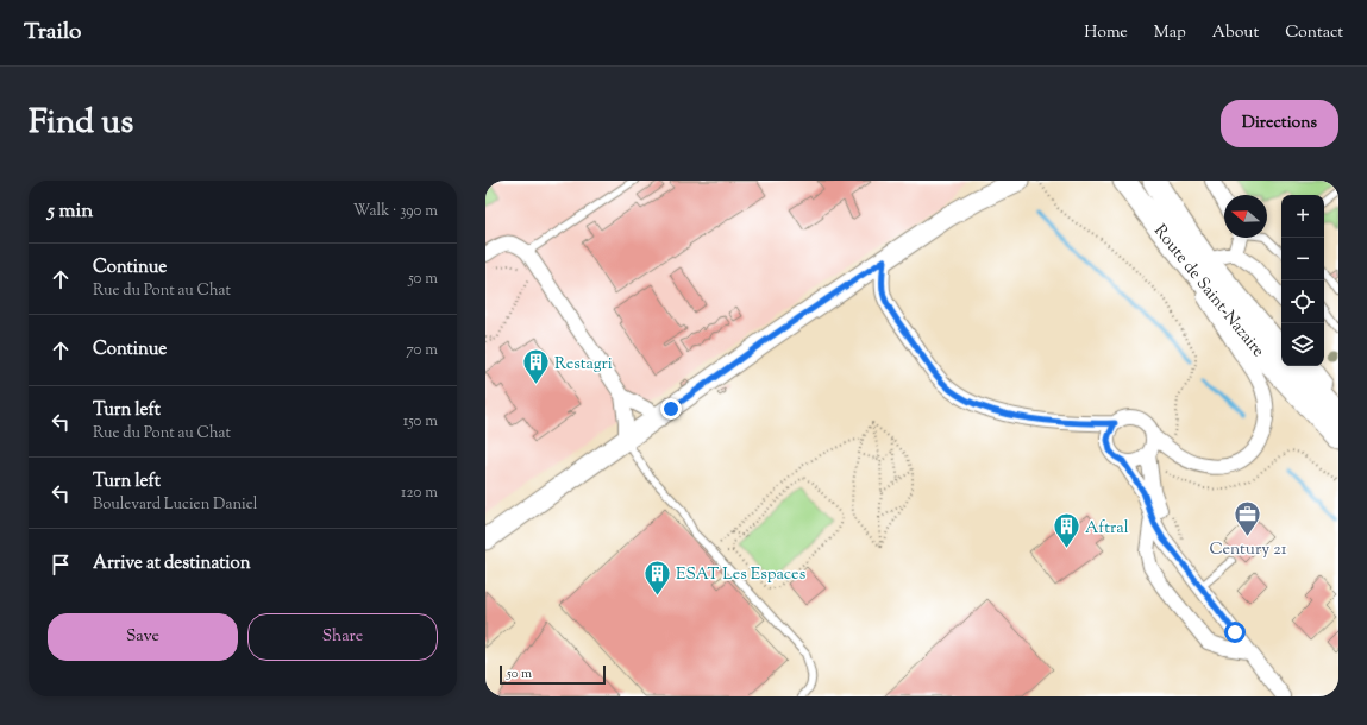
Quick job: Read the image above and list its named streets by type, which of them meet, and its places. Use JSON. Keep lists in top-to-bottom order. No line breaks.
{"streets":{"main road":["Route de Saint-Nazaire"]},"places":{"building":["Restagri","Aftral","ESAT Les Espaces"],"office":["Century 21"]},"scale_bar":"50 m","north":"left","page":{"header":"Trailo","nav":["Home","Map","About","Contact"],"title":"Find us","buttons":["Directions",["Save","Share"]],"heading":["5 min","Walk · 390 m"],"map_buttons":["+","−"],"list":[["Continue","Rue du Pont au Chat","50 m"],["Continue","70 m"],["Turn left","Rue du Pont au Chat","150 m"],["Turn left","Boulevard Lucien Daniel","120 m"],"Arrive at destination"],"scale":"50 m"}}
